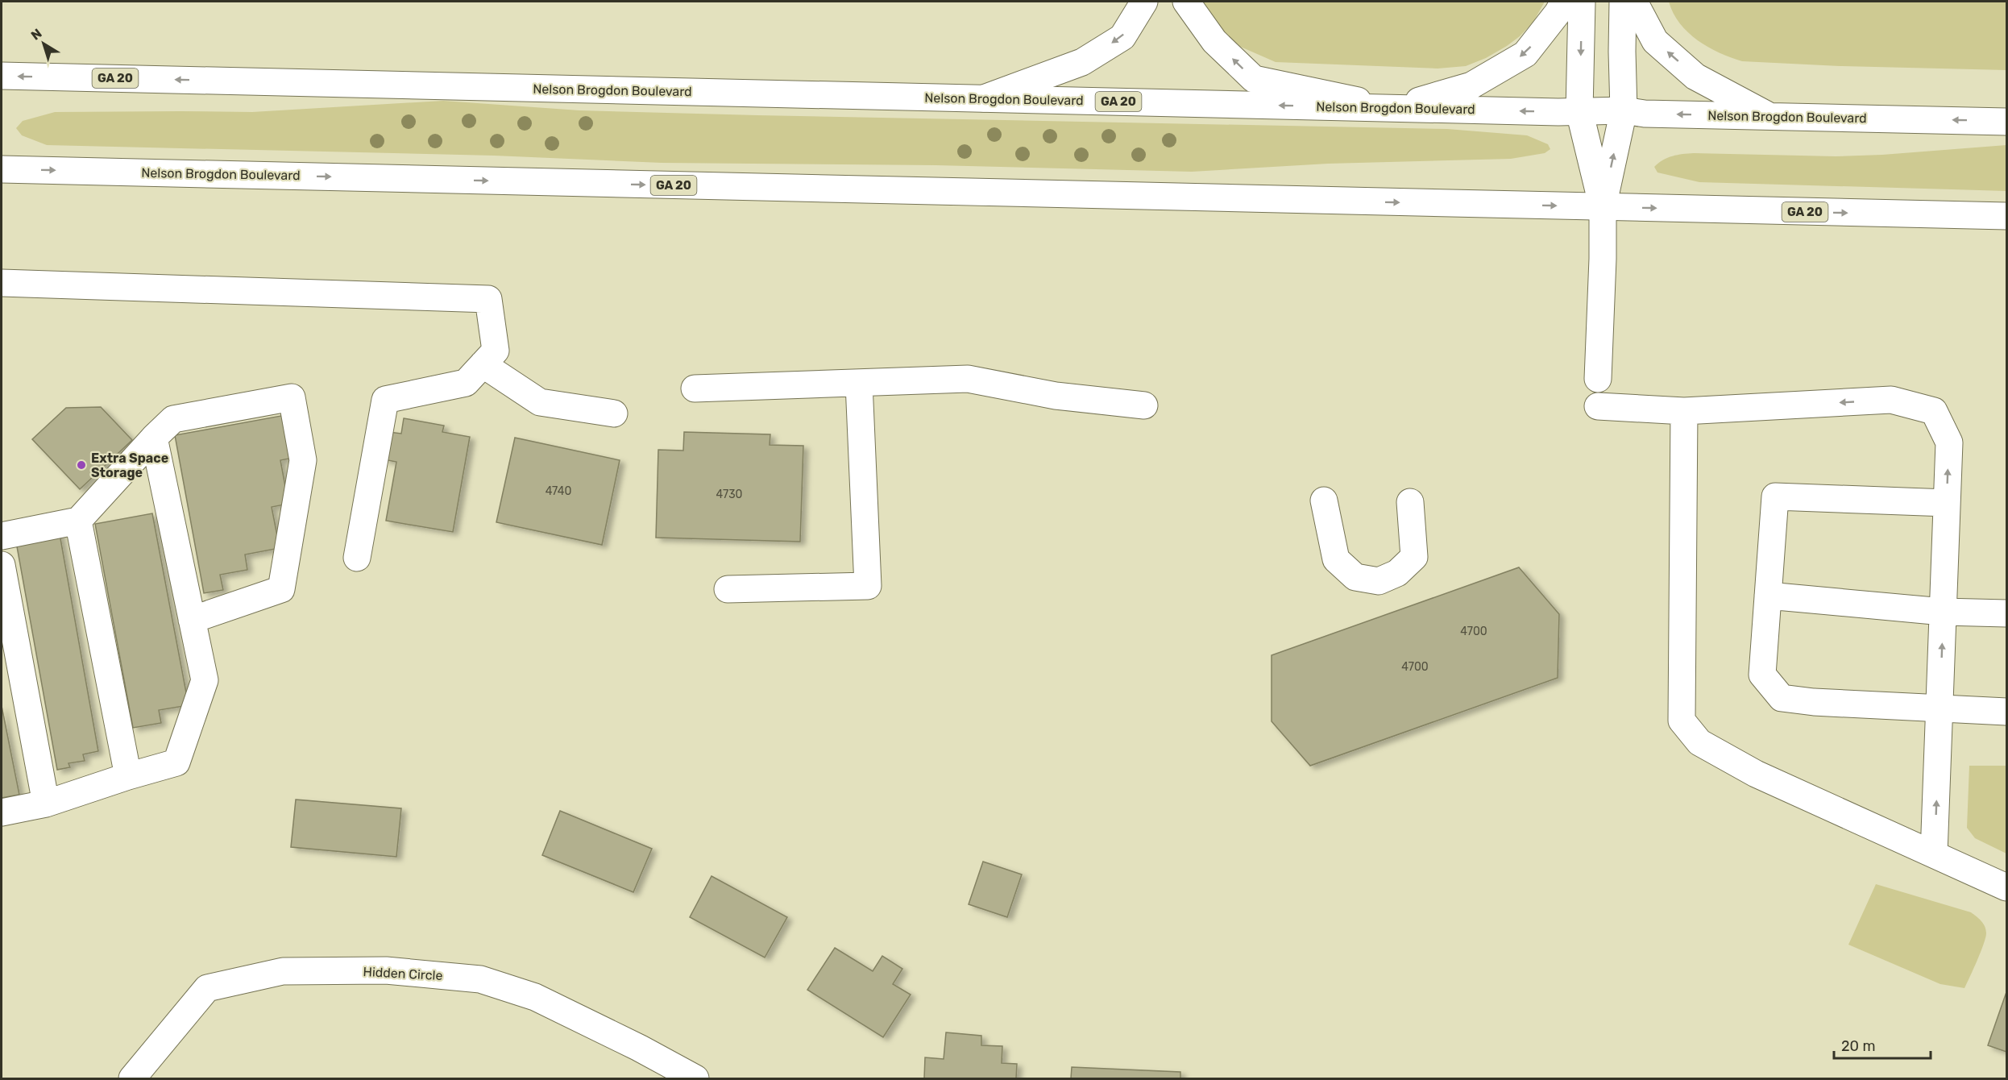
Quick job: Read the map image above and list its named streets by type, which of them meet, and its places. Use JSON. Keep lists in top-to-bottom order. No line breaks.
{"streets":{"main road":["GA 20","Nelson Brogdon Boulevard","Hidden Circle"]},"places":["Extra Space Storage"],"house_numbers":["4740","4730","4700","4700"],"scale_bar":"20 m","north":"top left"}
